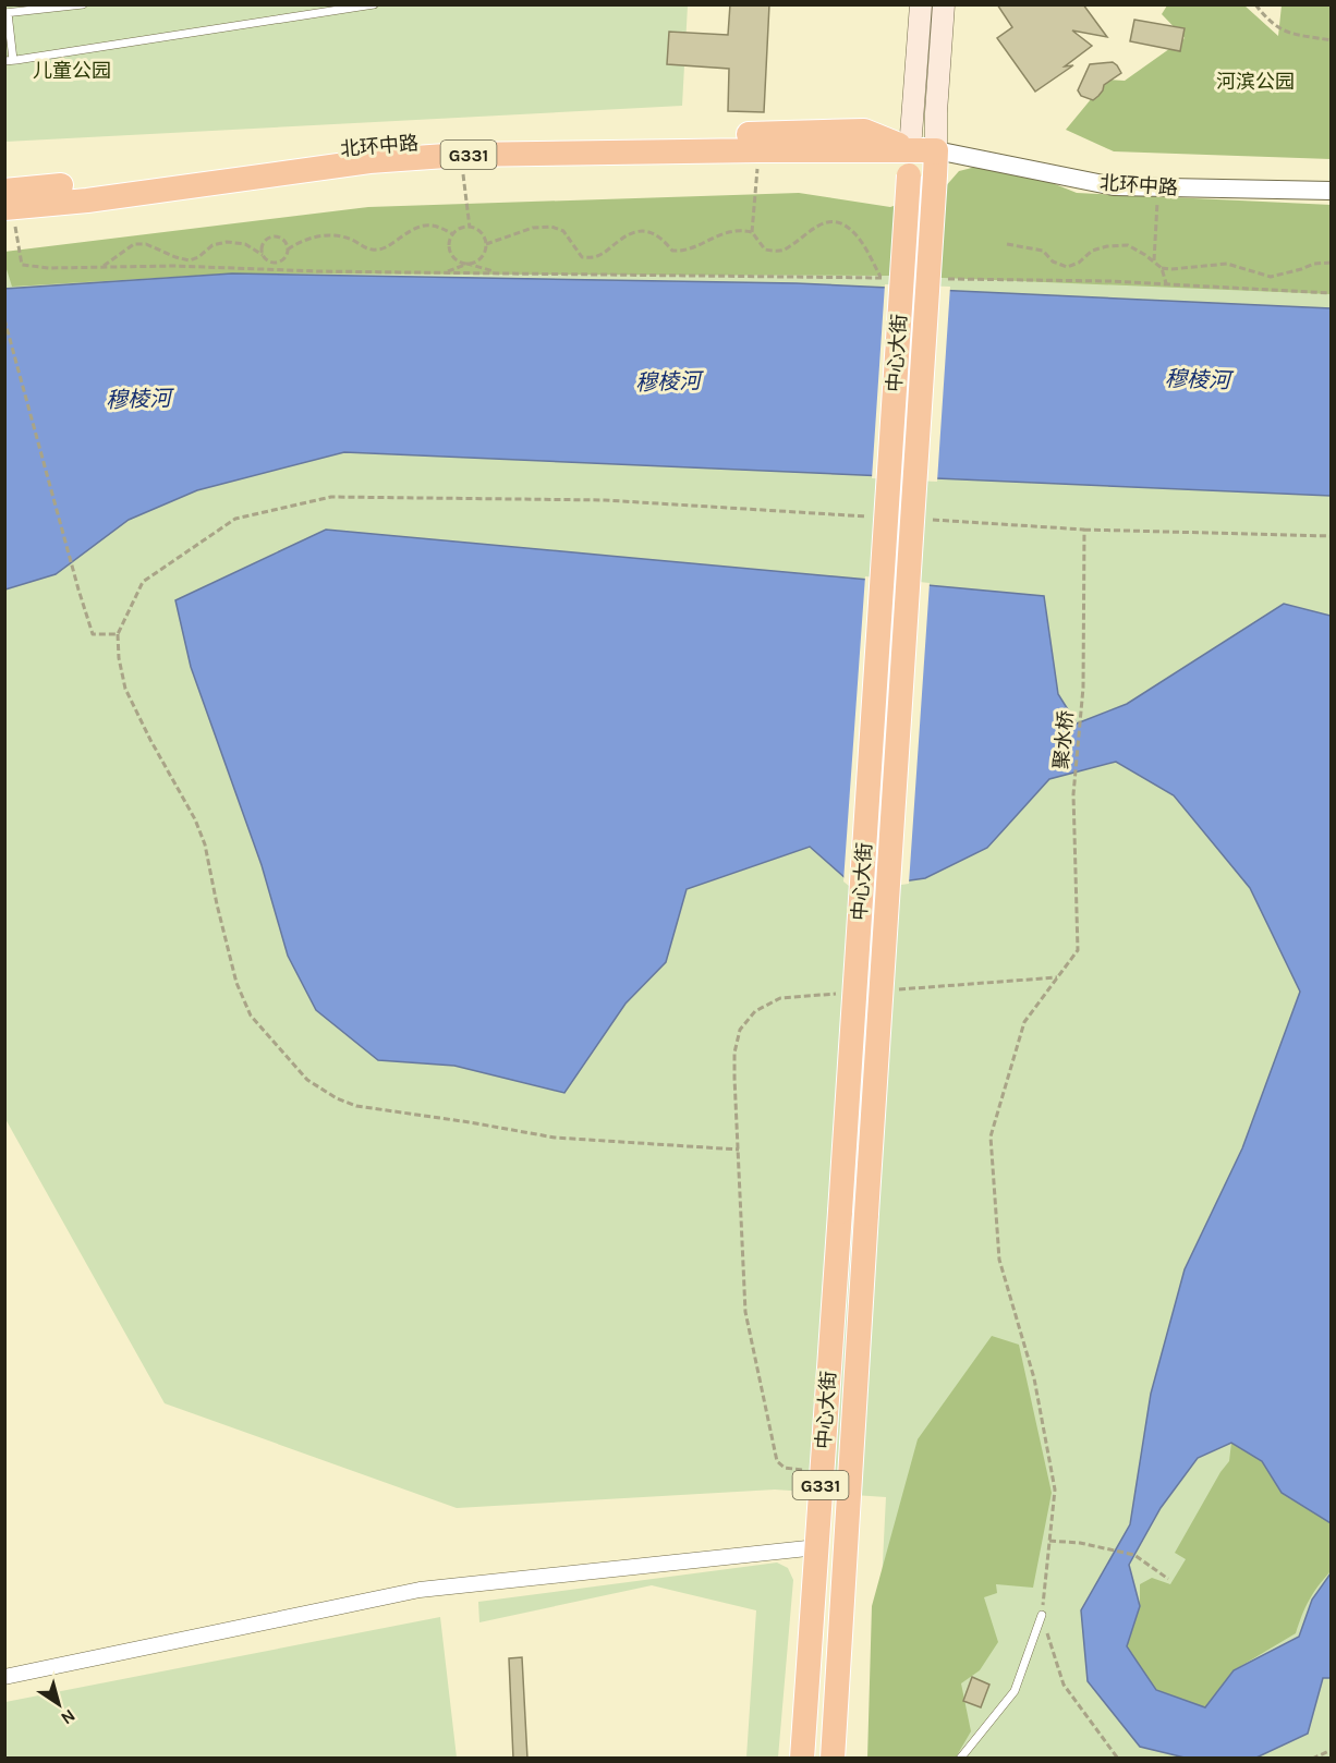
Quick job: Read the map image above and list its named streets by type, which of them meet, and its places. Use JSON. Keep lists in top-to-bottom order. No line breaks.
{"streets":{"highway":["北环中路","G331","中心大街"],"path":["聚水桥"]},"crossings":[["北环中路","中心大街"]],"water":["穆棱河"],"parks":["儿童公园","河滨公园"],"north":"bottom right"}
